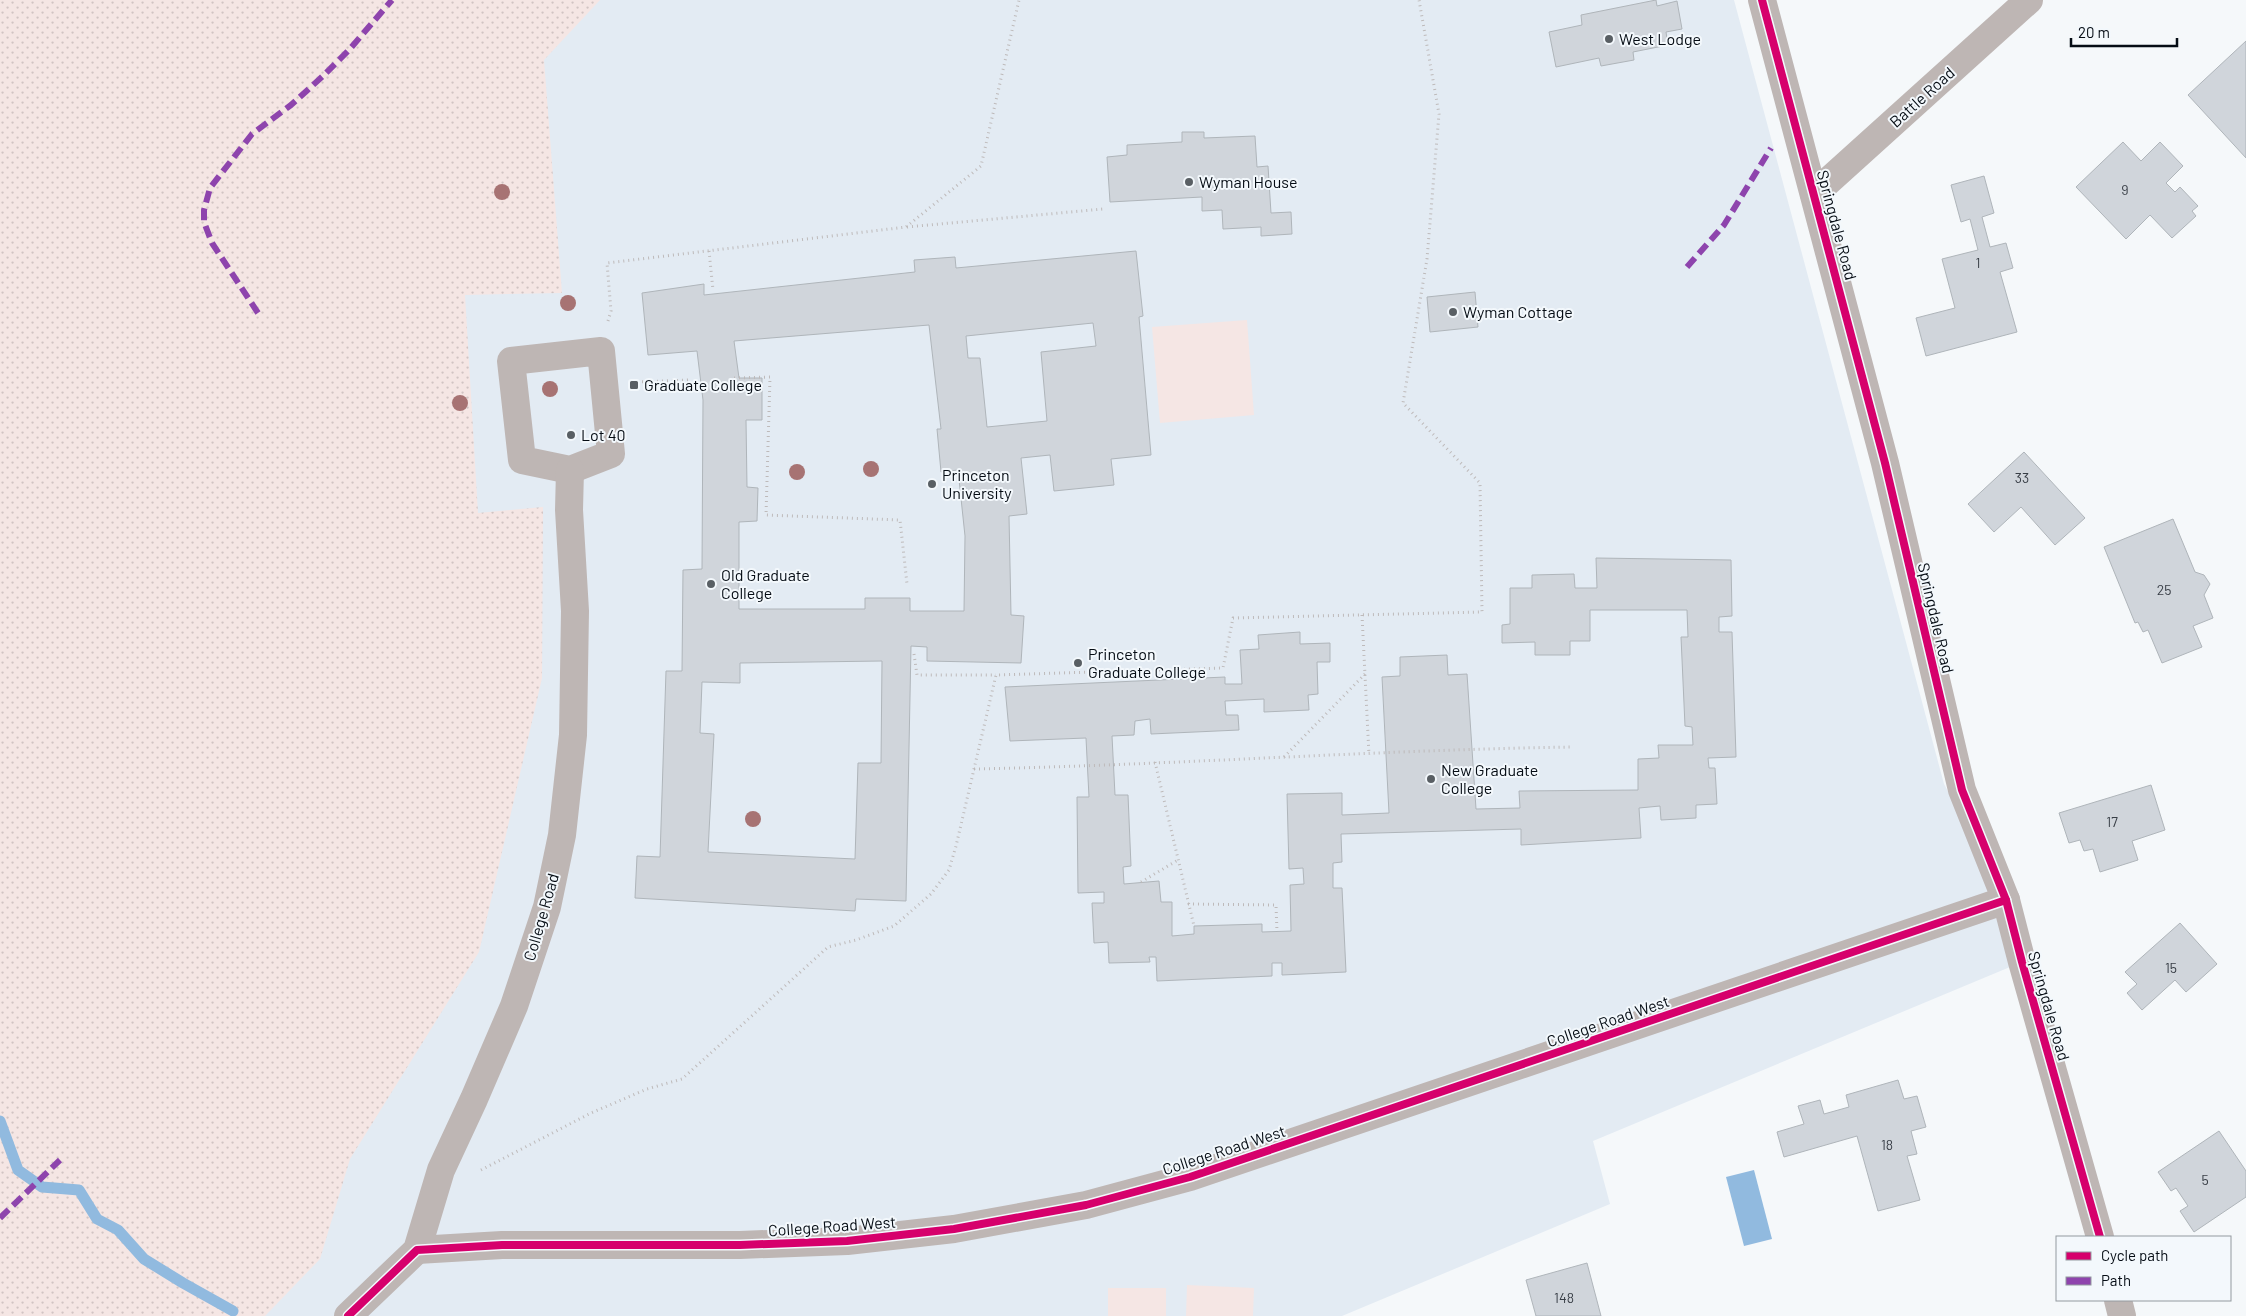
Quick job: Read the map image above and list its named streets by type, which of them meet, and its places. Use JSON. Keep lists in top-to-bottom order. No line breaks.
{"streets":{"street":["Battle Road","Springdale Road","College Road","College Road West"]},"crossings":[["Battle Road","Springdale Road"],["Springdale Road","College Road West"],["College Road","College Road West"]],"places":{"other":["West Lodge","Wyman House","Wyman Cottage","Lot 40","Princeton University","Old Graduate College","Princeton Graduate College","New Graduate College"],"transit":["Graduate College"]},"house_numbers":["9","1","33","25","17","15","18","5","148"],"legend":["Cycle path","Path"],"scale_bar":"20 m"}
